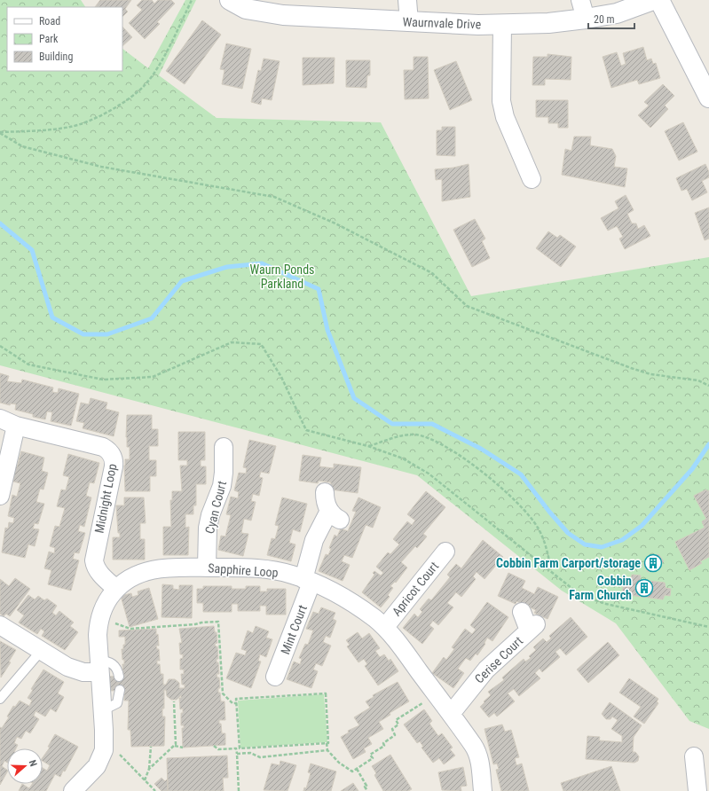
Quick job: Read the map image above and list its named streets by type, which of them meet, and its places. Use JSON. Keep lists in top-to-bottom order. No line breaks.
{"streets":{"street":["Waurnvale Drive","Midnight Loop","Cyan Court","Sapphire Loop","Apricot Court","Mint Court","Cerise Court"]},"crossings":[["Midnight Loop","Sapphire Loop"],["Cyan Court","Sapphire Loop"],["Sapphire Loop","Apricot Court"],["Sapphire Loop","Mint Court"],["Sapphire Loop","Cerise Court"]],"parks":["Waurn Ponds Parkland"],"places":{"building":["Cobbin Farm Carport/storage","Cobbin Farm Church"]},"legend":["Road","Park","Building"],"scale_bar":"20 m","north":"right"}
